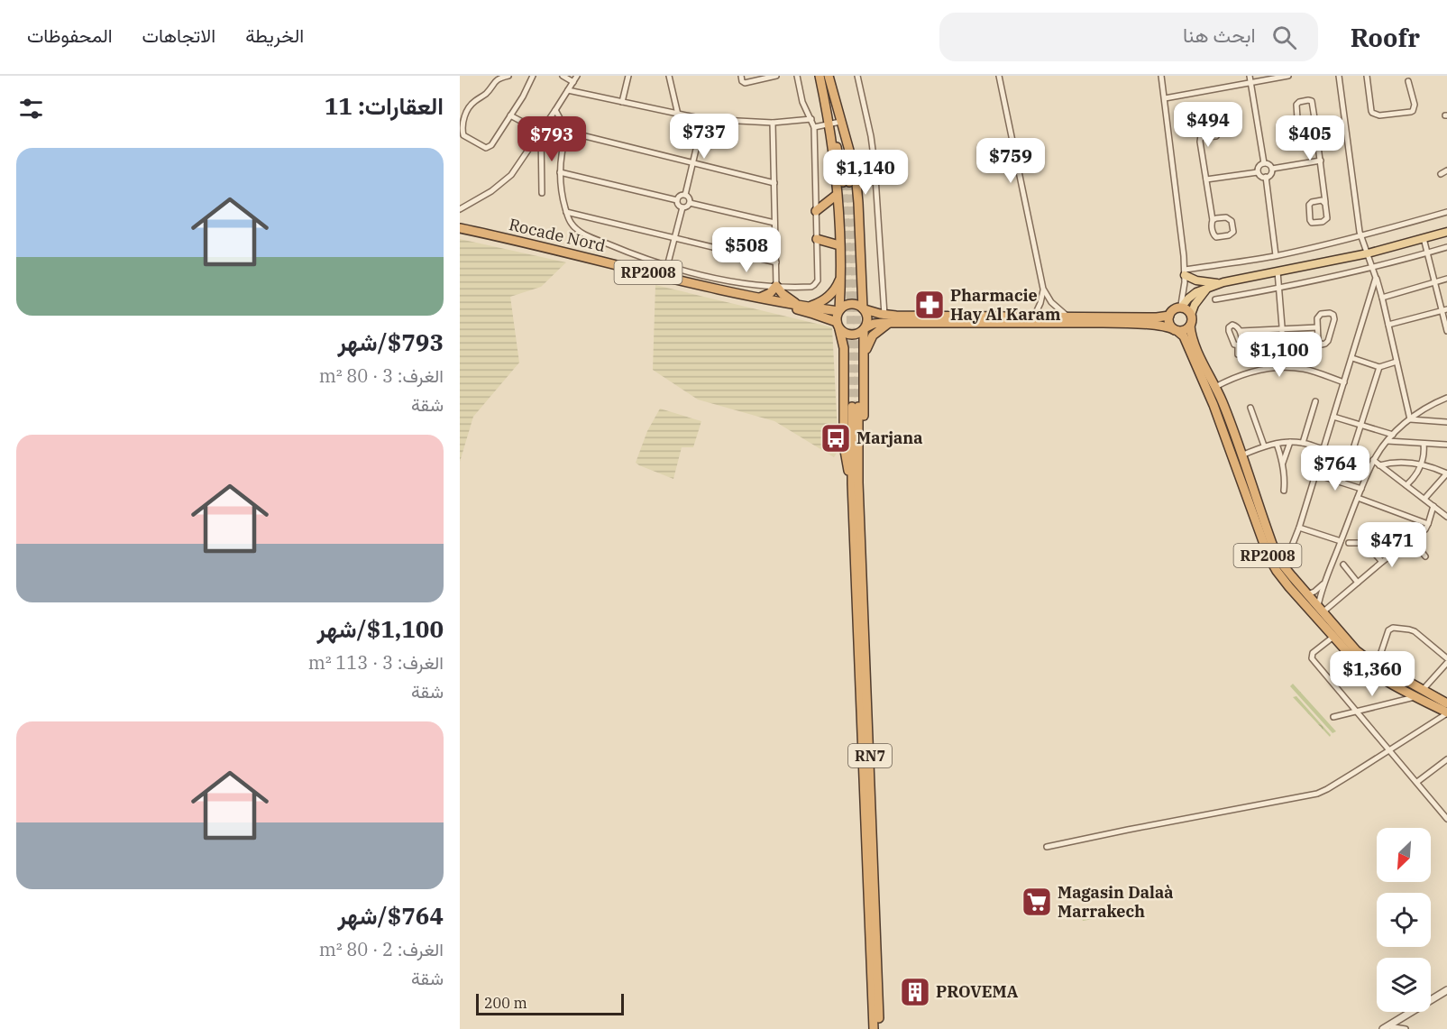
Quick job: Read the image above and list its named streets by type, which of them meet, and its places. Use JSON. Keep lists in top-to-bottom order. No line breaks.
{"streets":{"highway":["Rocade Nord","RP2008","RN7"]},"places":{"pharmacy":["Pharmacie Hay Al Karam"],"bus stop":["Marjana"],"supermarket":["Magasin Dalaà Marrakech"],"building":["PROVEMA"]},"scale_bar":"200 m","north":"bottom left","page":{"header":"Roofr","search":"ابحث هنا","nav":["الخريطة","الاتجاهات","المحفوظات"],"heading":"العقارات: 11","price":["$494","$737","$405","$793","$759","$1,140","$508","$1,100","$764","$471","$1,360"],"list":[{"name":"$793/شهر","note":"الغرف: 3 · 80 m² · شقة"},{"name":"$1,100/شهر","note":"الغرف: 3 · 113 m² · شقة"},{"name":"$764/شهر","note":"الغرف: 2 · 80 m² · شقة"}],"scale":"200 m"}}
